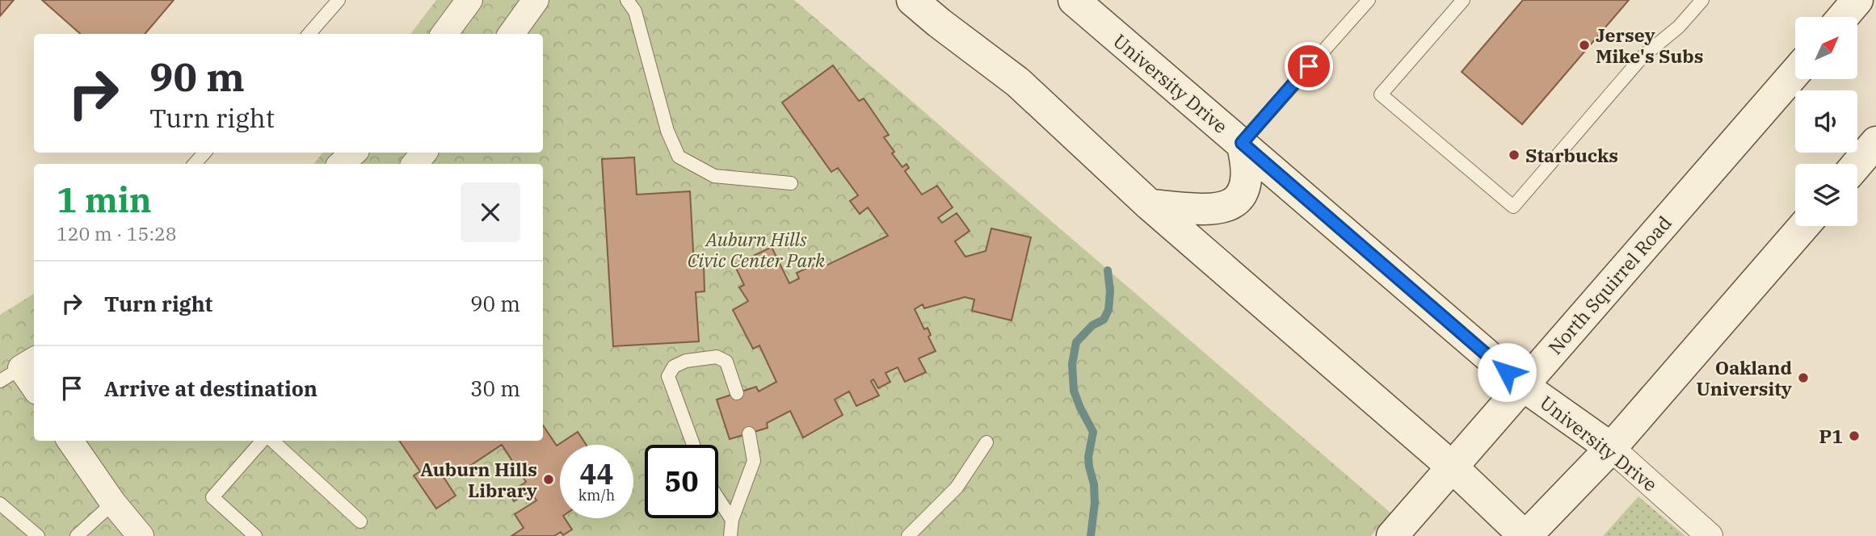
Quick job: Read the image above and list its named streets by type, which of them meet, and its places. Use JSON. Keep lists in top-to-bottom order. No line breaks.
{"streets":{"main road":["University Drive","North Squirrel Road"]},"crossings":[["University Drive","North Squirrel Road"]],"parks":["Auburn Hills Civic Center Park"],"places":["Jersey Mike's Subs","Starbucks","Oakland University","P1","Auburn Hills Library"],"north":"top right","page":{"turn":["90 m","Turn right"],"heading":["1 min","120 m · 15:28"],"list":[{"name":"Turn right","value":"90 m"},{"name":"Arrive at destination","value":"30 m"}],"speed":"44 km/h","limit":"50"}}
